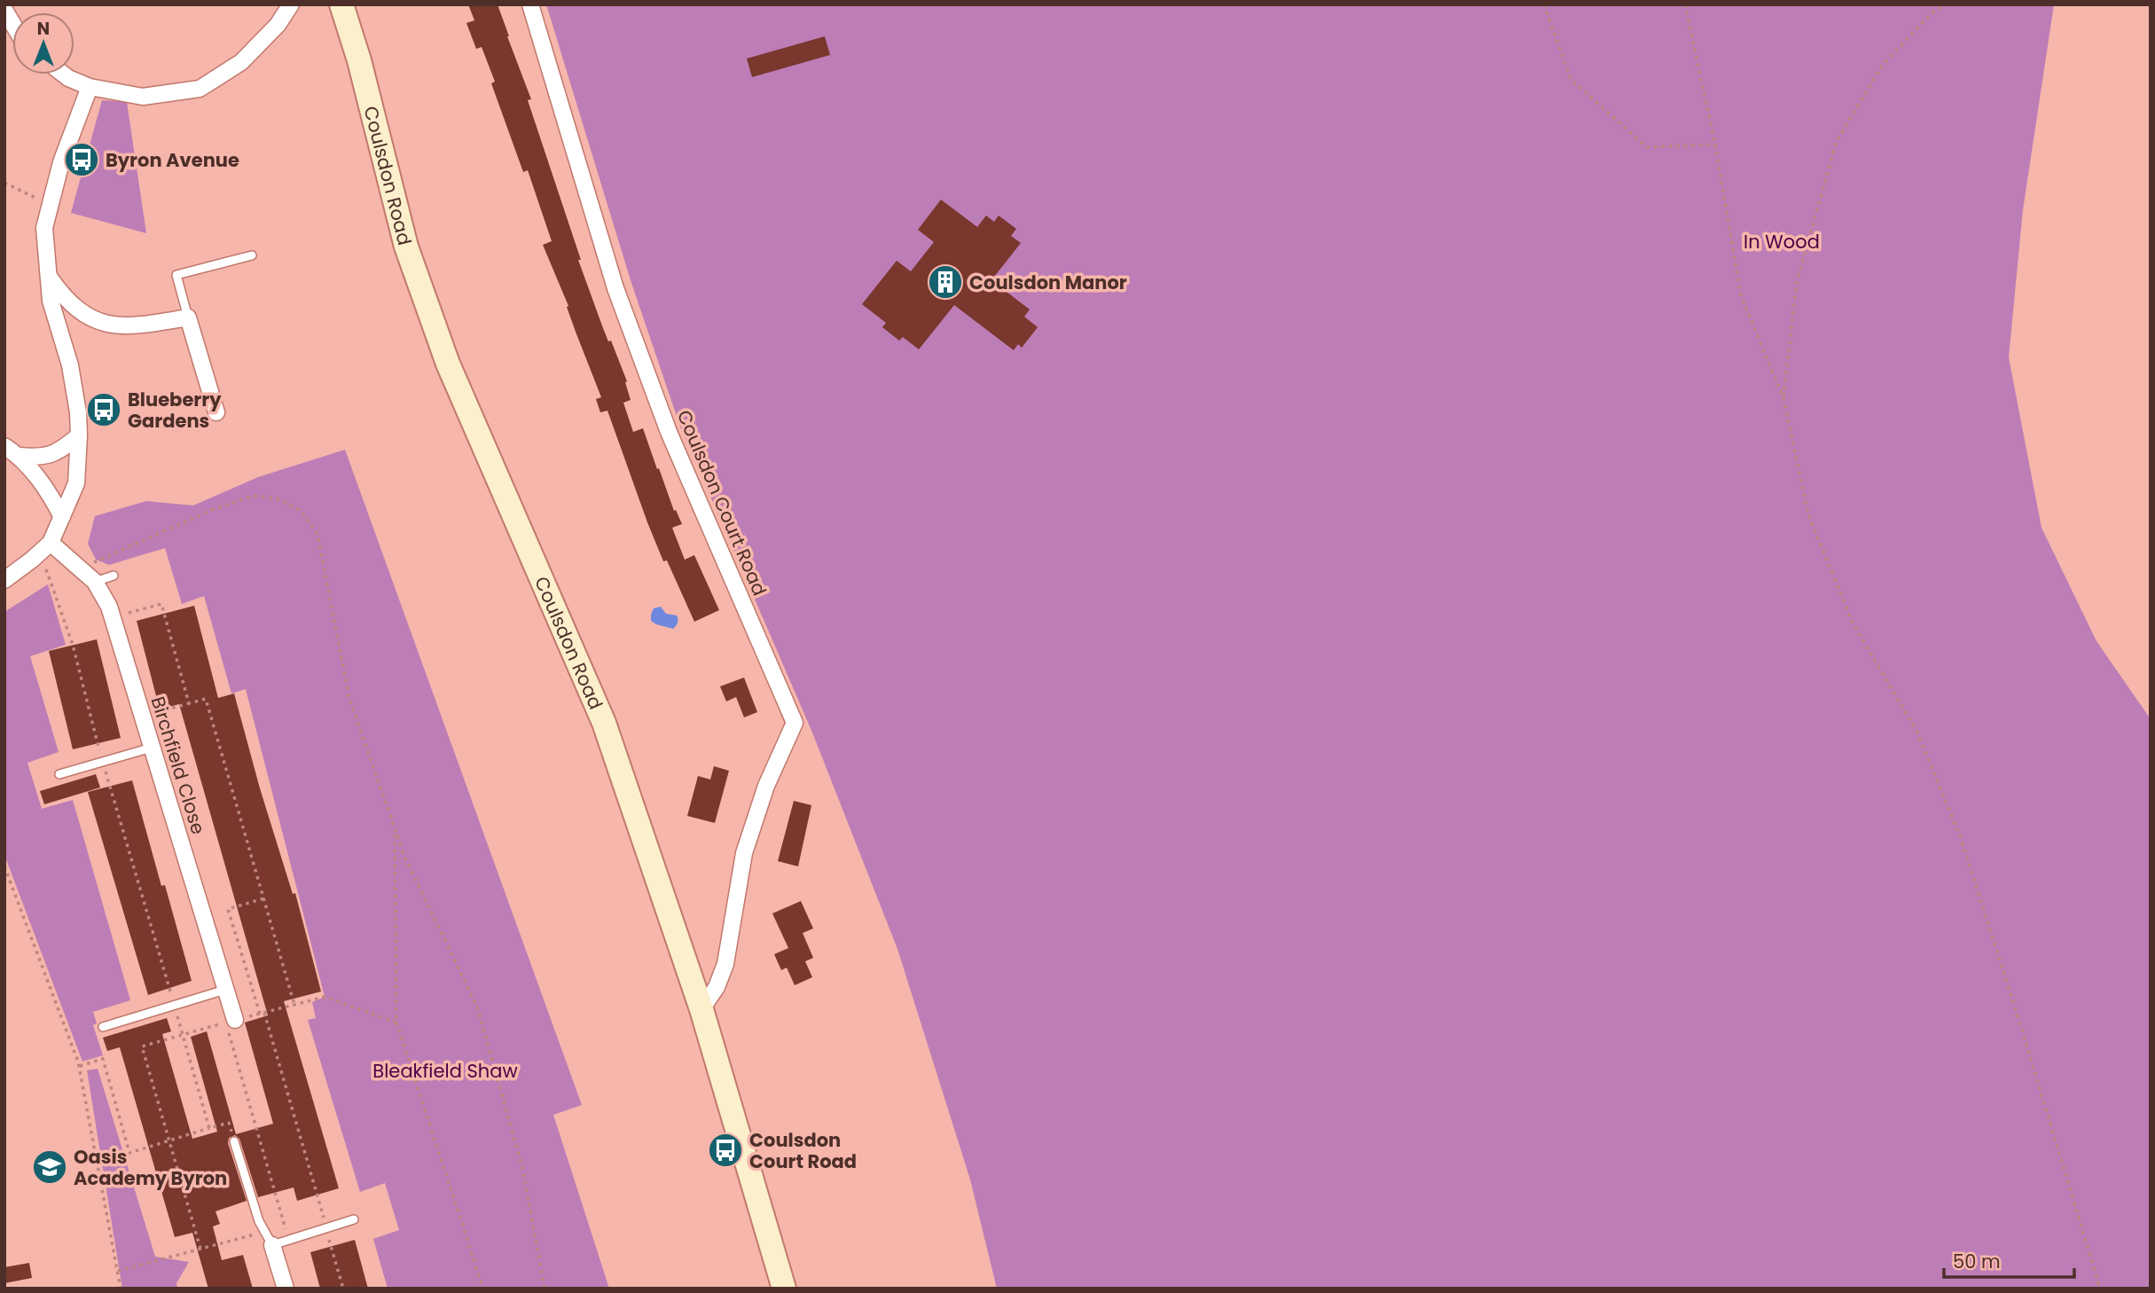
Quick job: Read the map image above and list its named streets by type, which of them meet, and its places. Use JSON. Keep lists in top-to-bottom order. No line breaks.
{"streets":{"main road":["Coulsdon Road"],"street":["Coulsdon Court Road","Birchfield Close"]},"crossings":[["Coulsdon Road","Coulsdon Court Road"]],"parks":["In Wood","Bleakfield Shaw"],"places":{"bus stop":["Byron Avenue","Blueberry Gardens","Coulsdon Court Road"],"building":["Coulsdon Manor"],"school or university":["Oasis Academy Byron"]},"scale_bar":"50 m","north":"top"}
